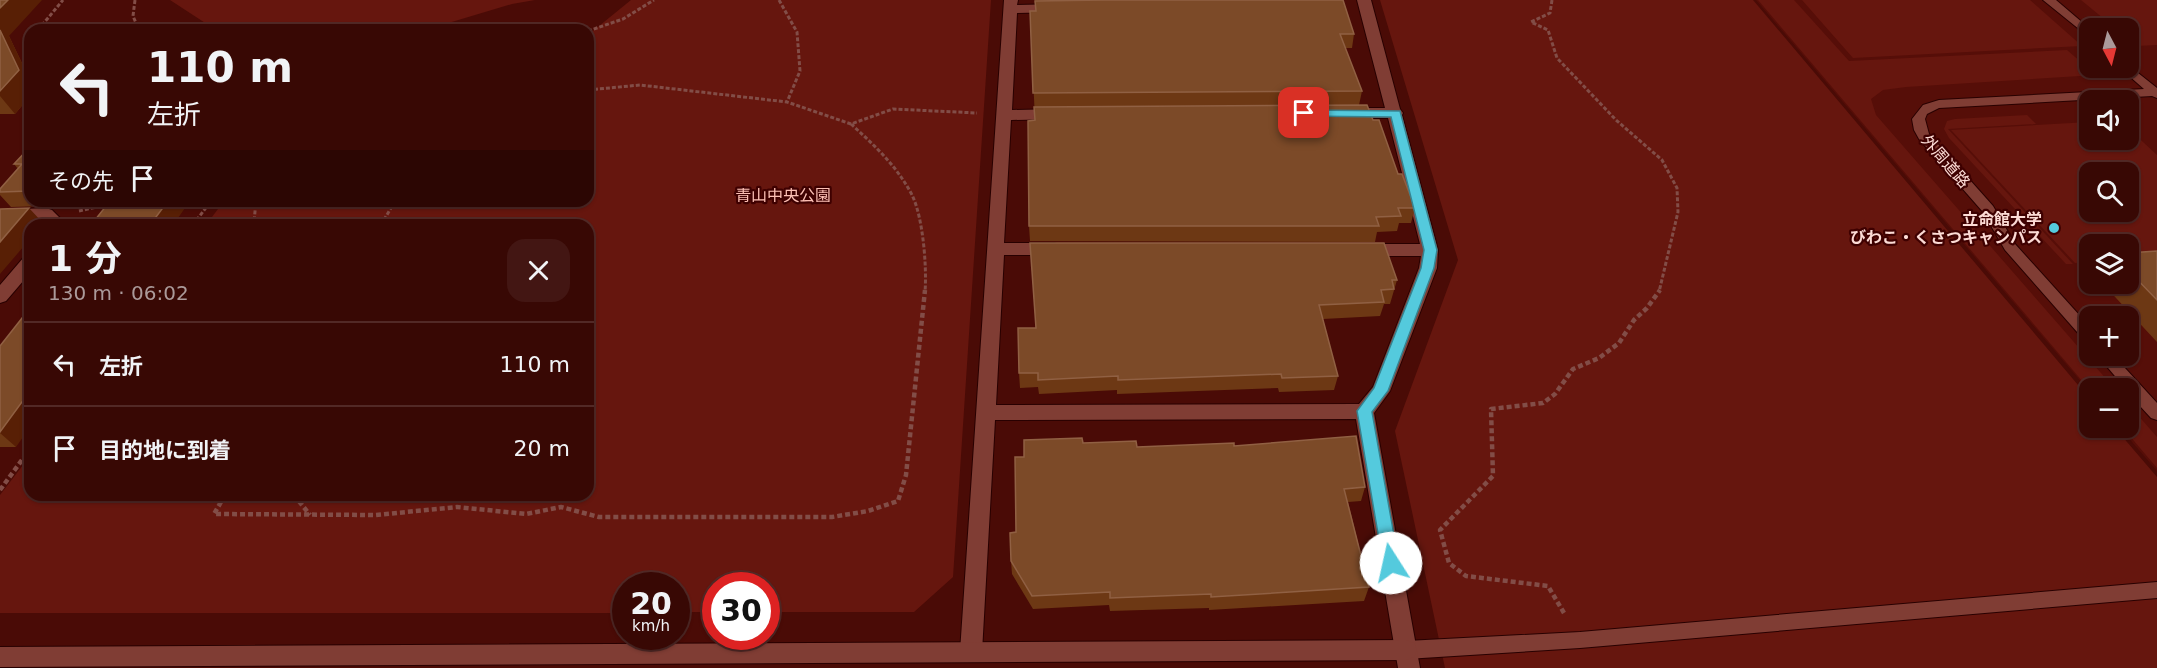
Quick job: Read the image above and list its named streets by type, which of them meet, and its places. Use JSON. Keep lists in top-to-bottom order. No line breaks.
{"streets":{"lane":["外周道路"]},"parks":["青山中央公園"],"places":["立命館大学 びわこ・くさつキャンパス"],"north":"bottom","page":{"map_buttons":["+","−"],"turn":["110 m","左折"],"then":"その先","heading":["1 分","130 m · 06:02"],"list":[{"name":"左折","value":"110 m"},{"name":"目的地に到着","value":"20 m"}],"speed":"20 km/h","limit":"30"}}
